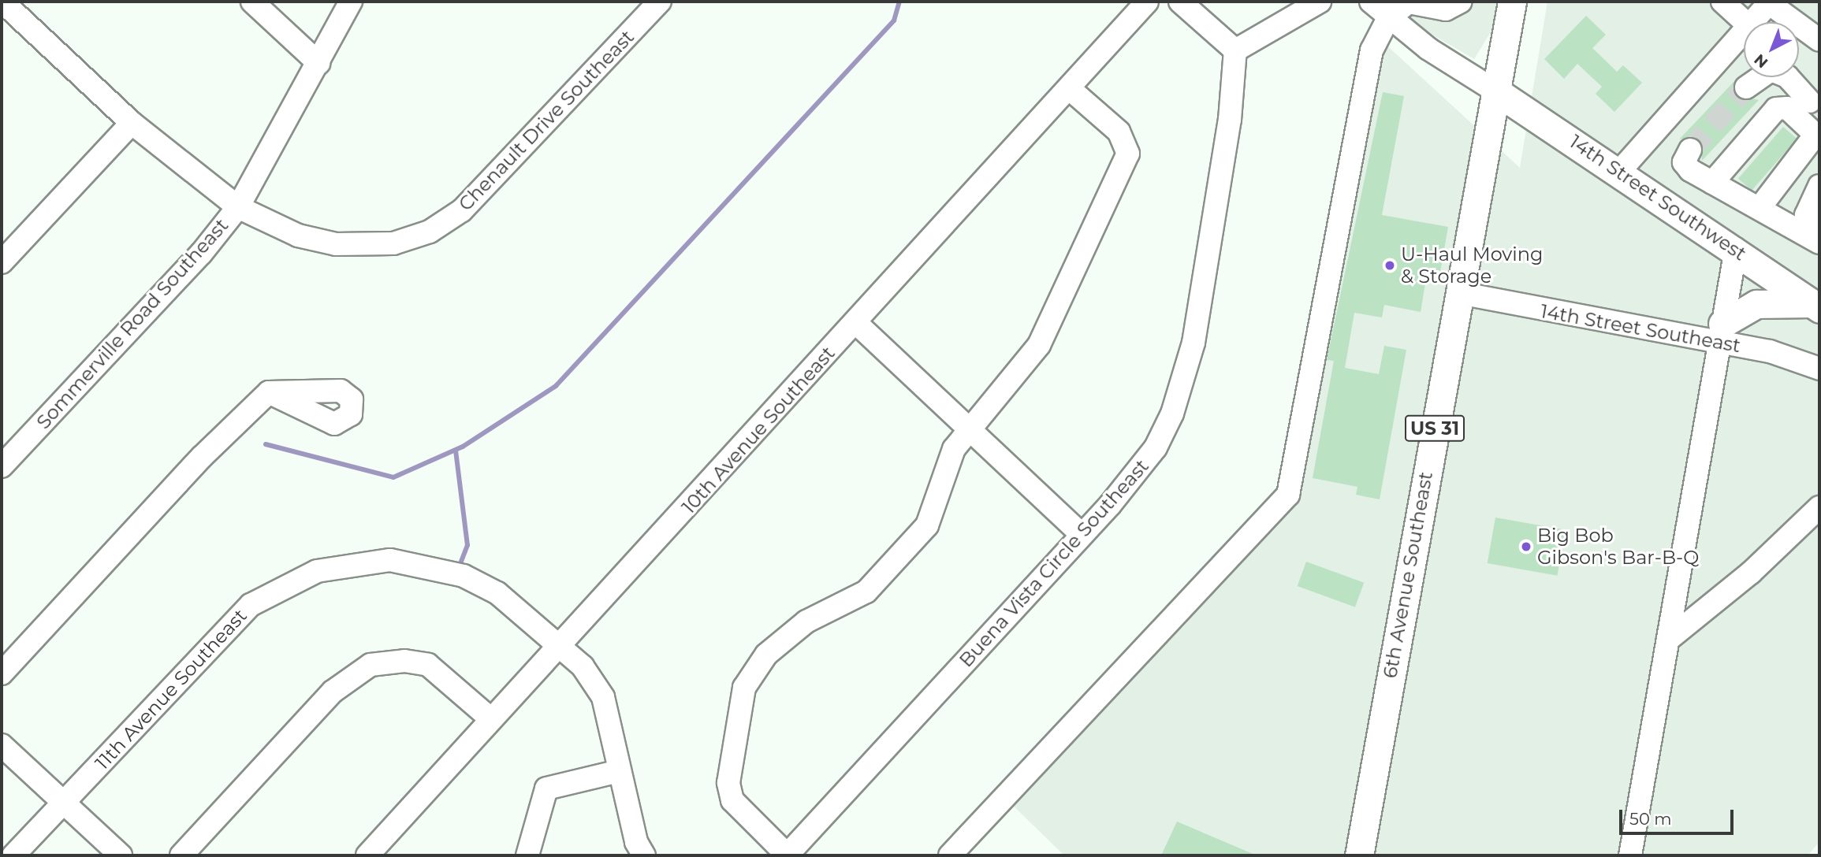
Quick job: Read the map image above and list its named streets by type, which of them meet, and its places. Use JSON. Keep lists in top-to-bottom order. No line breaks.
{"streets":{"main road":["14th Street Southwest","US 31","6th Avenue Southeast"],"street":["Chenault Drive Southeast","Sommerville Road Southeast","14th Street Southeast","10th Avenue Southeast","Buena Vista Circle Southeast","11th Avenue Southeast"]},"crossings":[["Chenault Drive Southeast","Sommerville Road Southeast"],["14th Street Southwest","6th Avenue Southeast"],["14th Street Southeast","6th Avenue Southeast"],["10th Avenue Southeast","11th Avenue Southeast"]],"places":["U-Haul Moving & Storage","Big Bob Gibson's Bar-B-Q"],"scale_bar":"50 m","north":"bottom left"}
